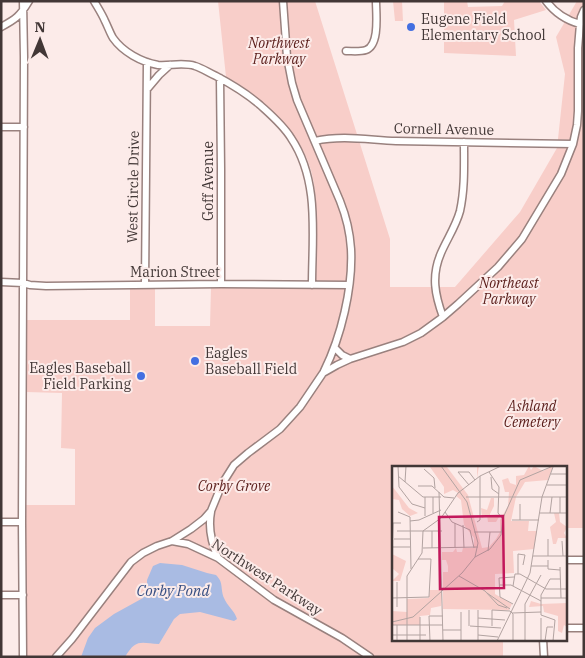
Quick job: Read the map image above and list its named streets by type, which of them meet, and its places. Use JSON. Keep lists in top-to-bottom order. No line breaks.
{"streets":{"street":["Cornell Avenue","Goff Avenue","West Circle Drive","Marion Street","Northwest Parkway"]},"crossings":[["Goff Avenue","Marion Street"],["West Circle Drive","Marion Street"]],"water":["Corby Pond"],"parks":["Northwest Parkway","Northeast Parkway","Ashland Cemetery","Corby Grove"],"places":["Eugene Field Elementary School","Eagles Baseball Field","Eagles Baseball Field Parking"],"north":"top"}
